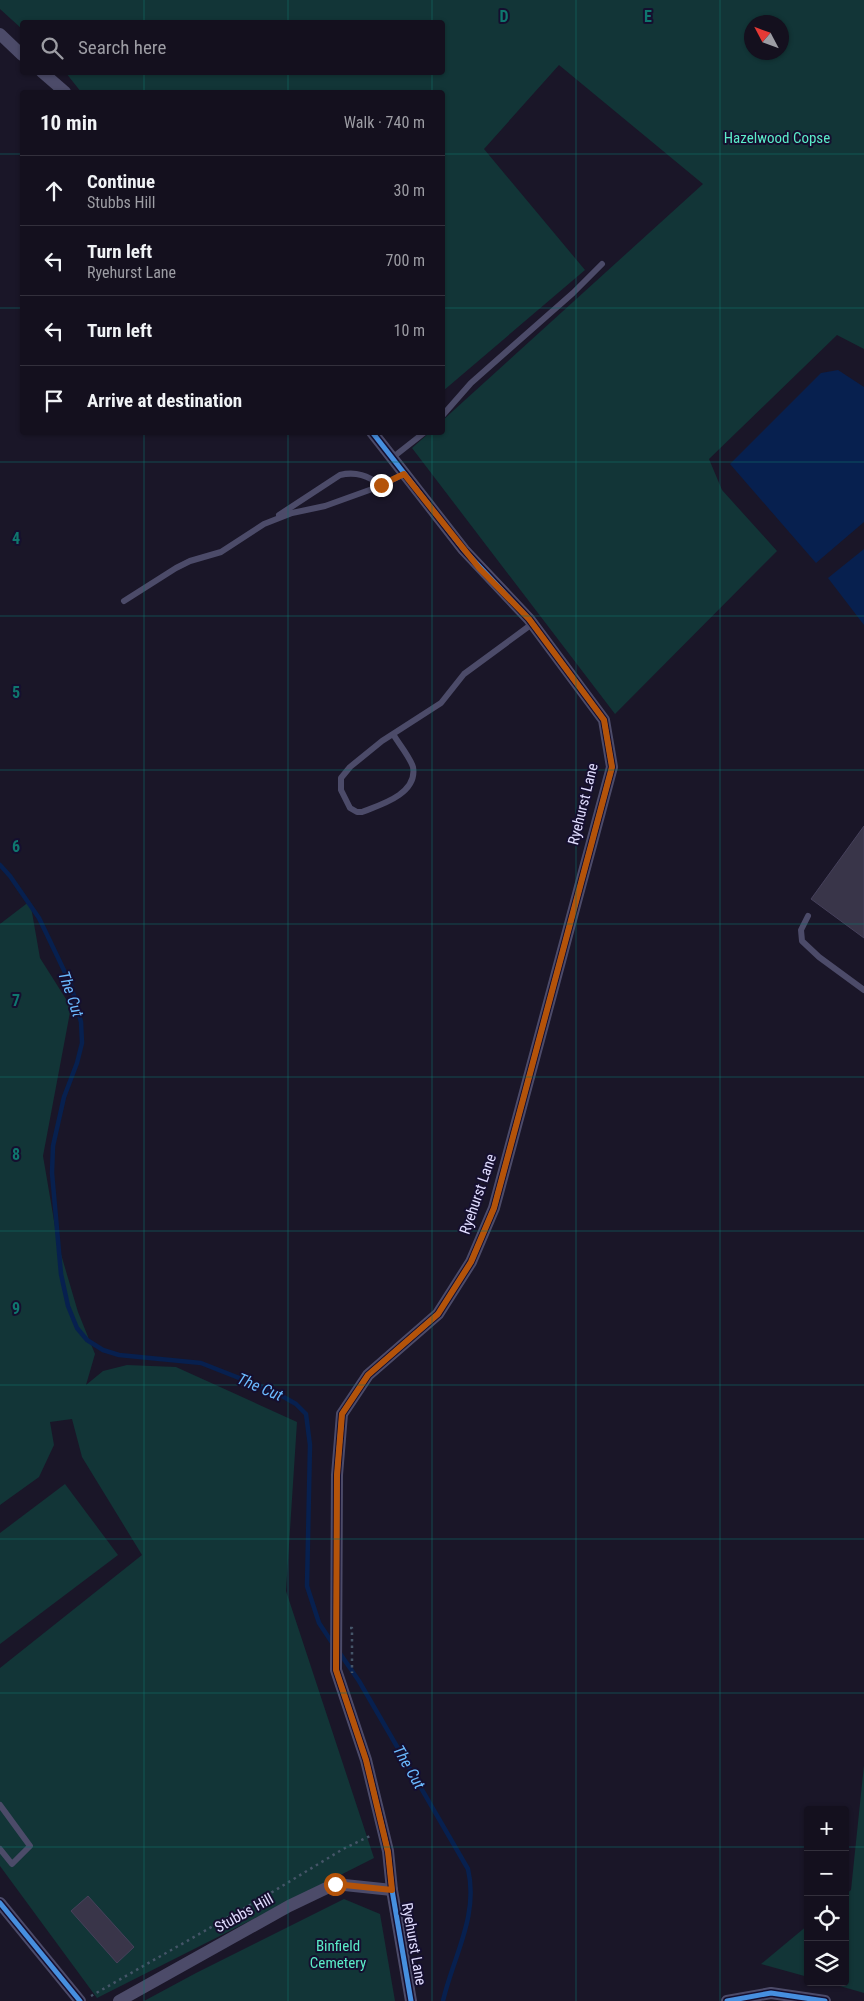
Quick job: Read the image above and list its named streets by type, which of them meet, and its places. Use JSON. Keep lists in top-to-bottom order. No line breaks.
{"streets":{"street":["Ryehurst Lane","Stubbs Hill"]},"crossings":[["Ryehurst Lane","Stubbs Hill"]],"water":["The Cut"],"parks":["Hazelwood Copse","Binfield Cemetery"],"north":"top left","page":{"search":"Search here","heading":["10 min","Walk · 740 m"],"list":[["Continue","Stubbs Hill","30 m"],["Turn left","Ryehurst Lane","700 m"],["Turn left","10 m"],"Arrive at destination"],"map_buttons":["+","−"]},"grid":{"columns":["D","E"],"rows":["4","5","6","7","8","9"]}}
